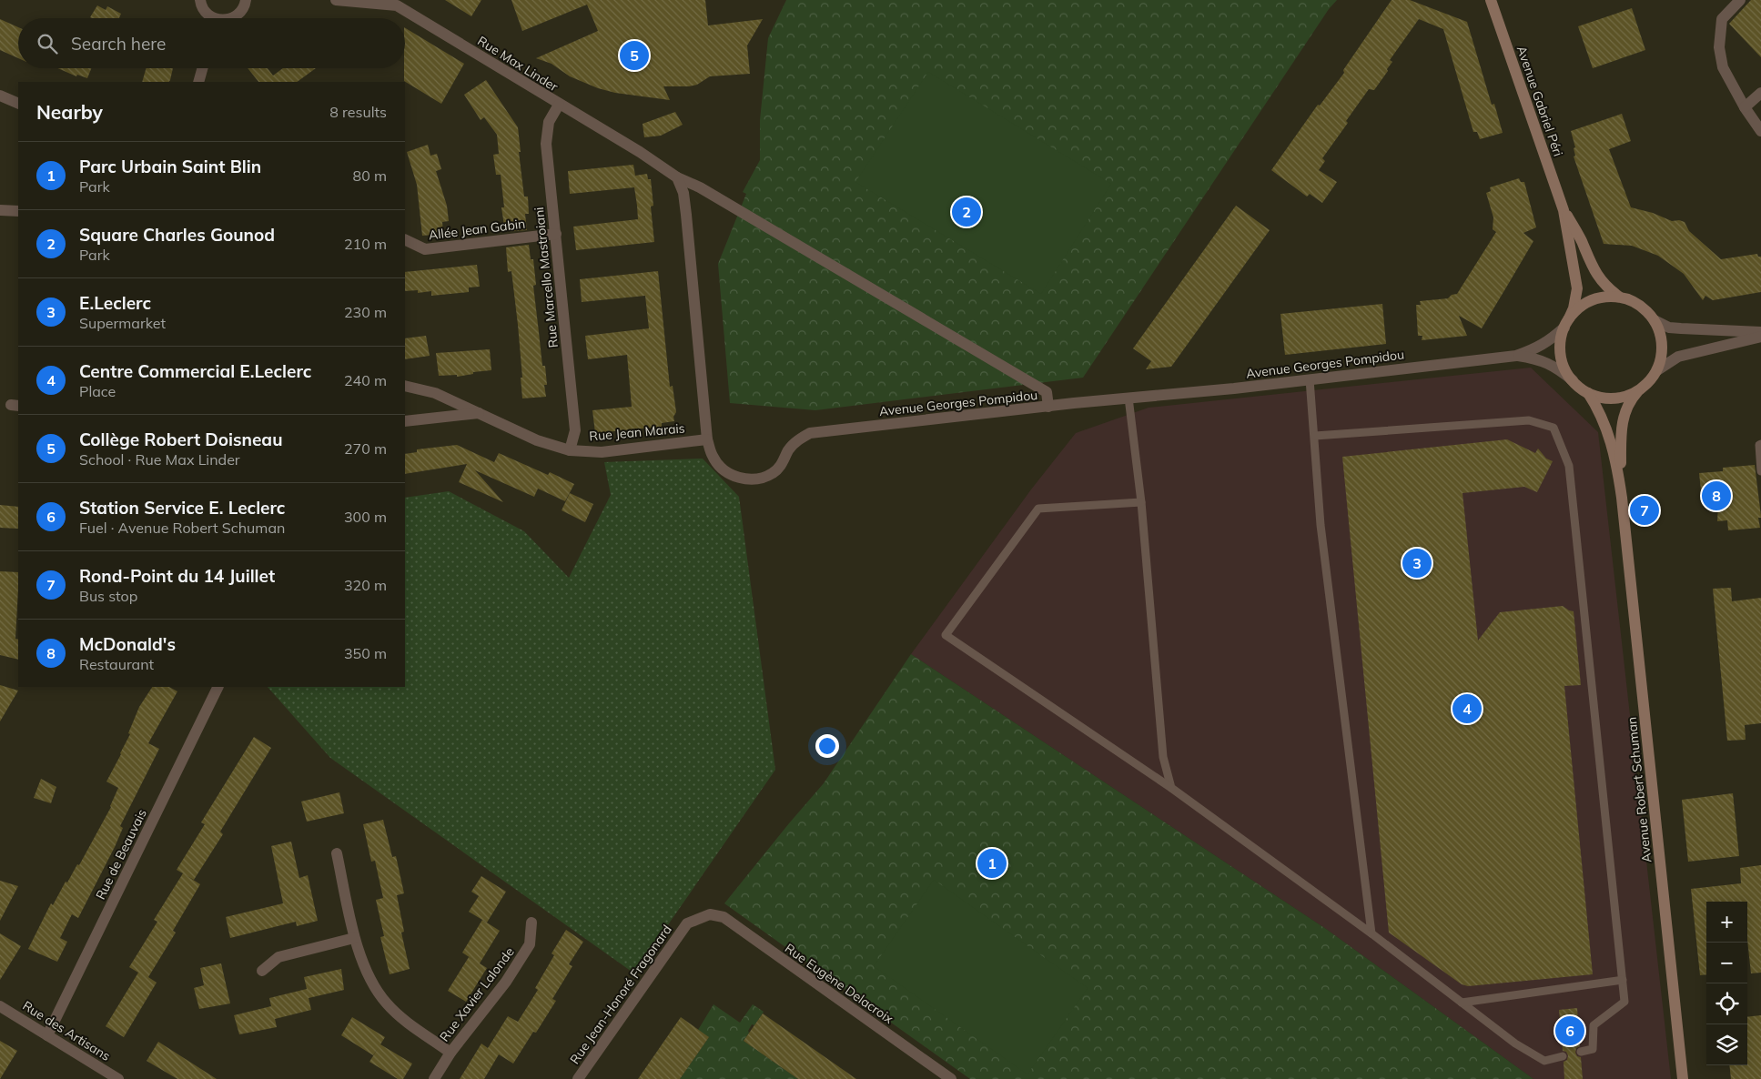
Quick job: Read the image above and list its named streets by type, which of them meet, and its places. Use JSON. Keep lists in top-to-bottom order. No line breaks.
{"streets":{"main road":["Avenue Gabriel Péri","Avenue Robert Schuman"],"street":["Rue Max Linder","Allée Jean Gabin","Rue Marcello Mastroiani","Avenue Georges Pompidou","Rue Jean Marais","Rue de Beauvais","Rue Eugène Delacroix","Rue Xavier Lalonde","Rue Jean-Honoré Fragonard","Rue des Artisans"]},"crossings":[["Rue Max Linder","Rue Marcello Mastroiani"],["Rue Max Linder","Avenue Georges Pompidou"],["Avenue Gabriel Péri","Avenue Georges Pompidou"],["Avenue Gabriel Péri","Avenue Robert Schuman"],["Allée Jean Gabin","Rue Marcello Mastroiani"],["Rue Marcello Mastroiani","Rue Jean Marais"],["Avenue Georges Pompidou","Rue Jean Marais"],["Avenue Georges Pompidou","Avenue Robert Schuman"],["Rue de Beauvais","Rue des Artisans"],["Rue Eugène Delacroix","Rue Jean-Honoré Fragonard"]],"page":{"search":"Search here","pins":["5","2","8","7","3","4","1","6"],"heading":["Nearby","8 results"],"list":[{"mark":"1","name":"Parc Urbain Saint Blin","note":"Park","value":"80 m"},{"mark":"2","name":"Square Charles Gounod","note":"Park","value":"210 m"},{"mark":"3","name":"E.Leclerc","note":"Supermarket","value":"230 m"},{"mark":"4","name":"Centre Commercial E.Leclerc","note":"Place","value":"240 m"},{"mark":"5","name":"Collège Robert Doisneau","note":"School · Rue Max Linder","value":"270 m"},{"mark":"6","name":"Station Service E. Leclerc","note":"Fuel · Avenue Robert Schuman","value":"300 m"},{"mark":"7","name":"Rond-Point du 14 Juillet","note":"Bus stop","value":"320 m"},{"mark":"8","name":"McDonald's","note":"Restaurant","value":"350 m"}],"map_buttons":["+","−"]}}
